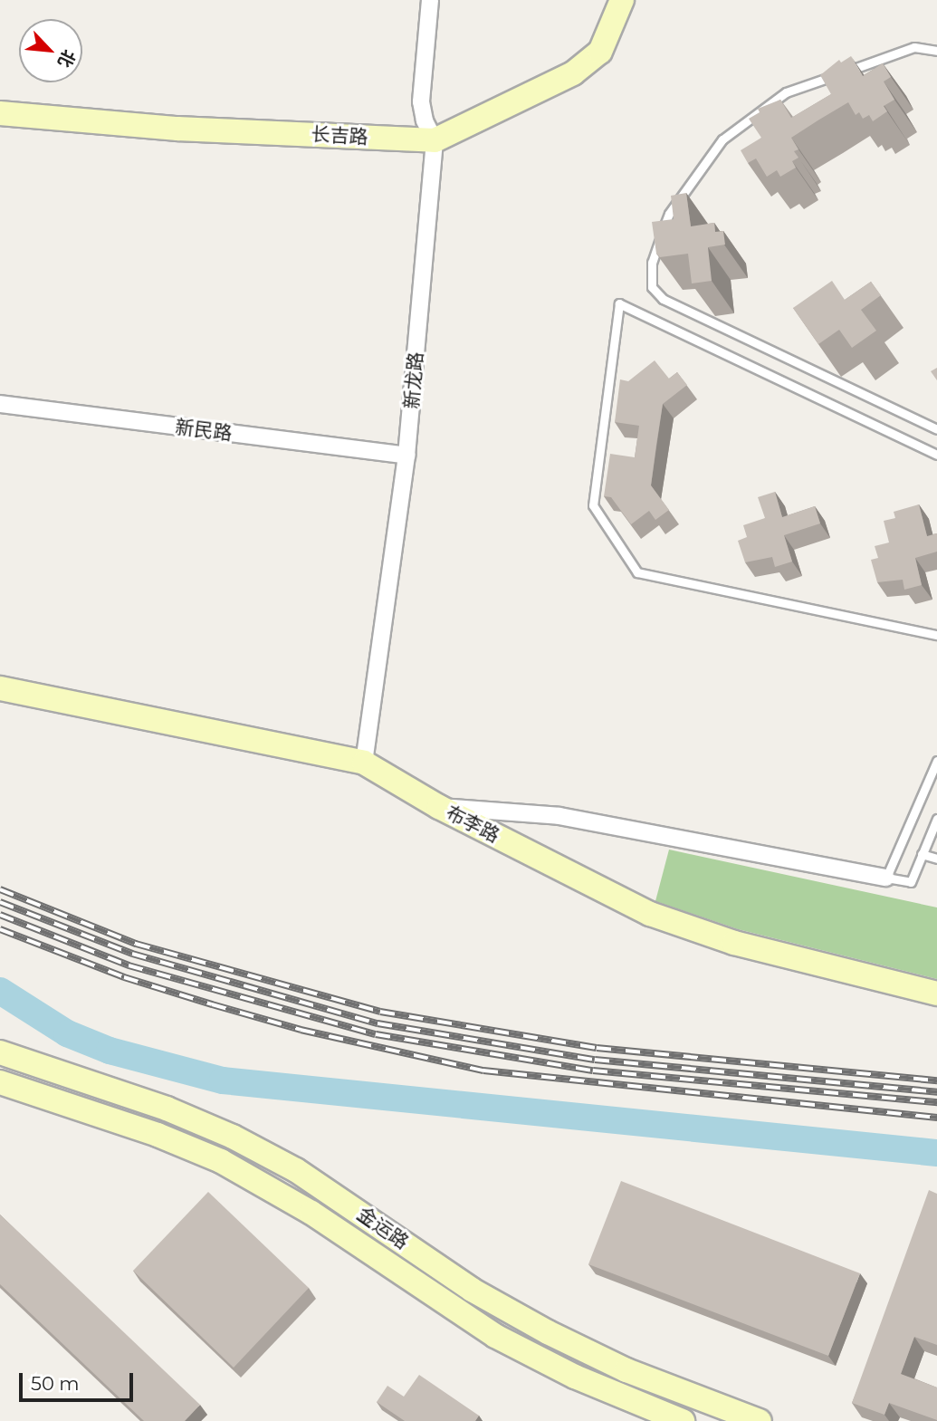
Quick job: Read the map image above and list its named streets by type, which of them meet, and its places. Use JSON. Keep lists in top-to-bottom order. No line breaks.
{"streets":{"main road":["长吉路","布李路","金运路"],"street":["新龙路","新民路"]},"crossings":[["长吉路","新龙路"],["新龙路","新民路"],["新龙路","布李路"]],"scale_bar":"50 m","north":"bottom right"}
